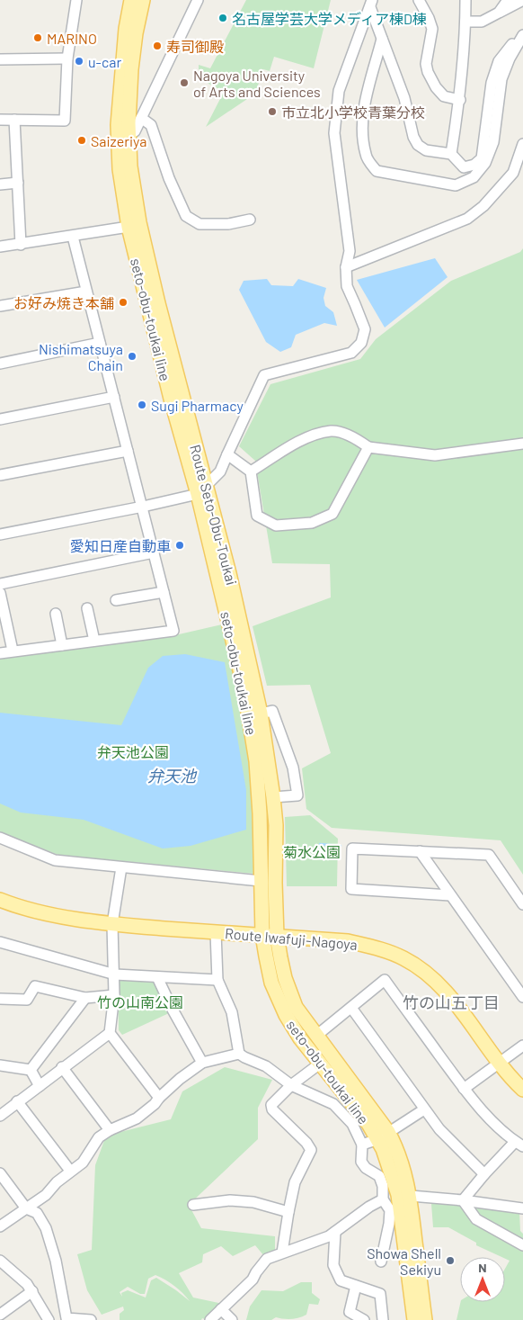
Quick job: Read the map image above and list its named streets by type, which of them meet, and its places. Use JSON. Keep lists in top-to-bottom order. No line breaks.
{"streets":{"main road":["seto-obu-toukai line","Route Seto-Obu-Toukai","Route Iwafuji-Nagoya"]},"crossings":[["seto-obu-toukai line","Route Seto-Obu-Toukai"],["seto-obu-toukai line","Route Iwafuji-Nagoya"],["Route Seto-Obu-Toukai","Route Iwafuji-Nagoya"]],"districts":["竹の山五丁目"],"water":["弁天池"],"parks":["弁天池公園","菊水公園","竹の山南公園"],"places":["名古屋学芸大学メディア棟D棟","MARINO","寿司御殿","u-car","Nagoya University of Arts and Sciences","市立北小学校青葉分校","Saizeriya","お好み焼き本舗","Nishimatsuya Chain","Sugi Pharmacy","愛知日産自動車","Showa Shell Sekiyu"],"north":"top"}
